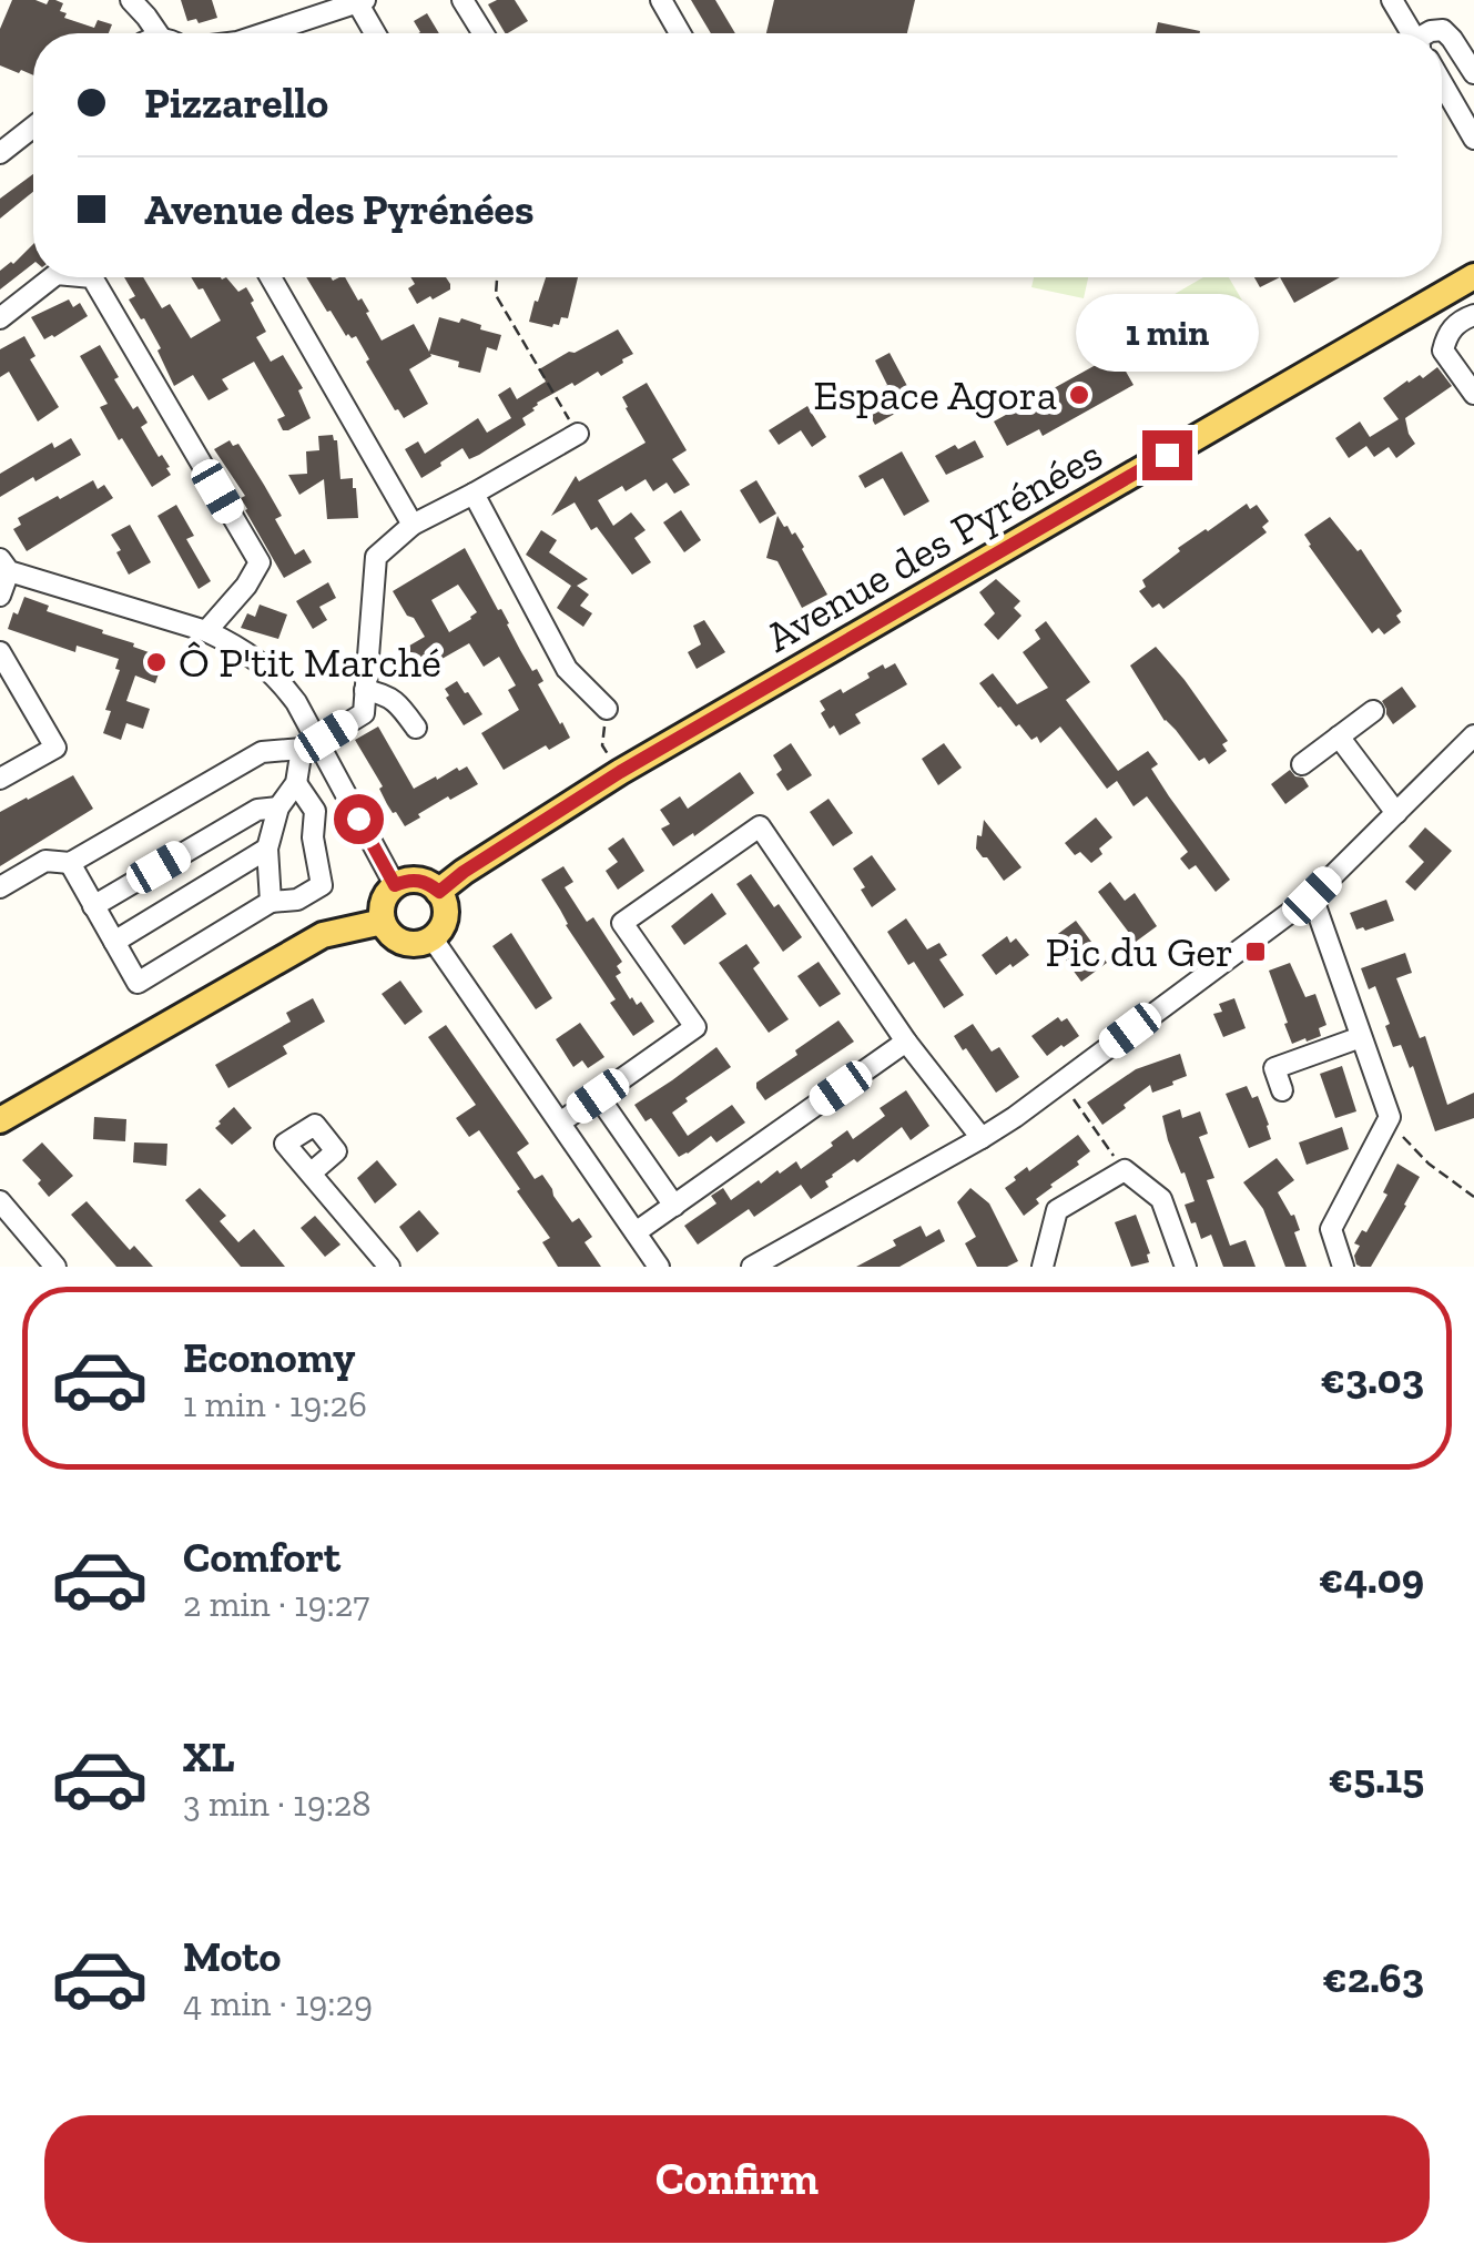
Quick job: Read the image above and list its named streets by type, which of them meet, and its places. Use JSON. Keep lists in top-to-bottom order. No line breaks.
{"streets":{"main road":["Avenue des Pyrénées"]},"places":{"other":["Espace Agora","Ô P'tit Marché"],"transit":["Pic du Ger"]},"page":{"banner":["Pizzarello","Avenue des Pyrénées"],"bubble":"1 min","list":[{"name":"Economy","note":"1 min · 19:26","value":"€3.03"},{"name":"Comfort","note":"2 min · 19:27","value":"€4.09"},{"name":"XL","note":"3 min · 19:28","value":"€5.15"},{"name":"Moto","note":"4 min · 19:29","value":"€2.63"}],"buttons":"Confirm"}}
